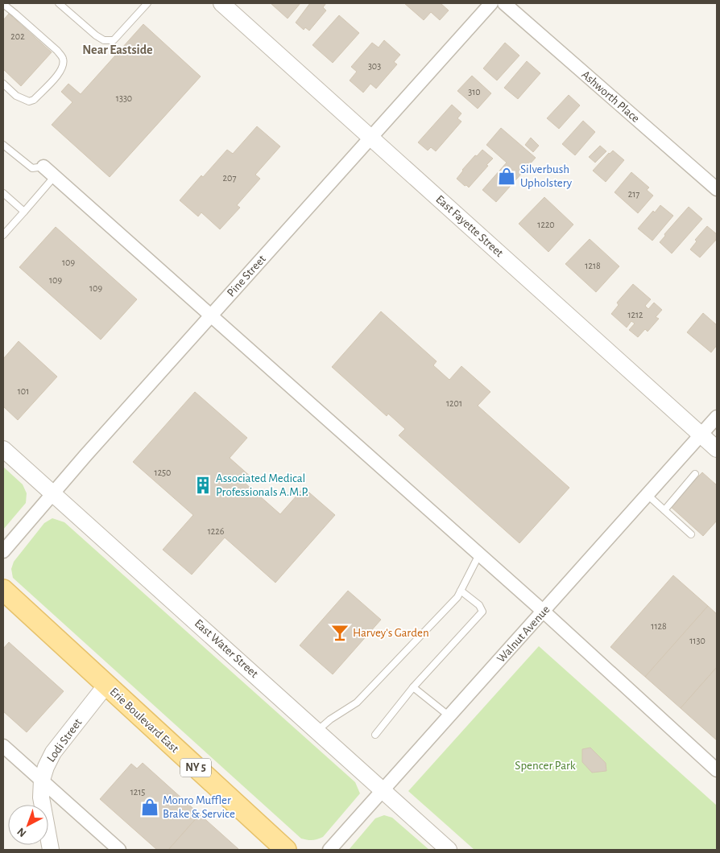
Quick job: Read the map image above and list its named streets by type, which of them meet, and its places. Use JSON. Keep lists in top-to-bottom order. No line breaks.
{"streets":{"main road":["Erie Boulevard East","NY 5"],"street":["Ashworth Place","East Fayette Street","Pine Street","Walnut Avenue","East Water Street","Lodi Street"]},"crossings":[["East Fayette Street","Pine Street"],["East Fayette Street","Walnut Avenue"],["Pine Street","East Water Street"],["Walnut Avenue","East Water Street"],["Erie Boulevard East","Lodi Street"]],"districts":["Near Eastside"],"parks":["Spencer Park"],"places":{"shop":["Silverbush Upholstery","Monro Muffler Brake & Service"],"building":["Associated Medical Professionals A.M.P."],"bar":["Harvey's Garden"]},"house_numbers":["202","303","310","1330","207","217","1220","109","1218","109","109","1212","101","1201","1250","1226","1128","1130","1215"],"north":"bottom left"}
